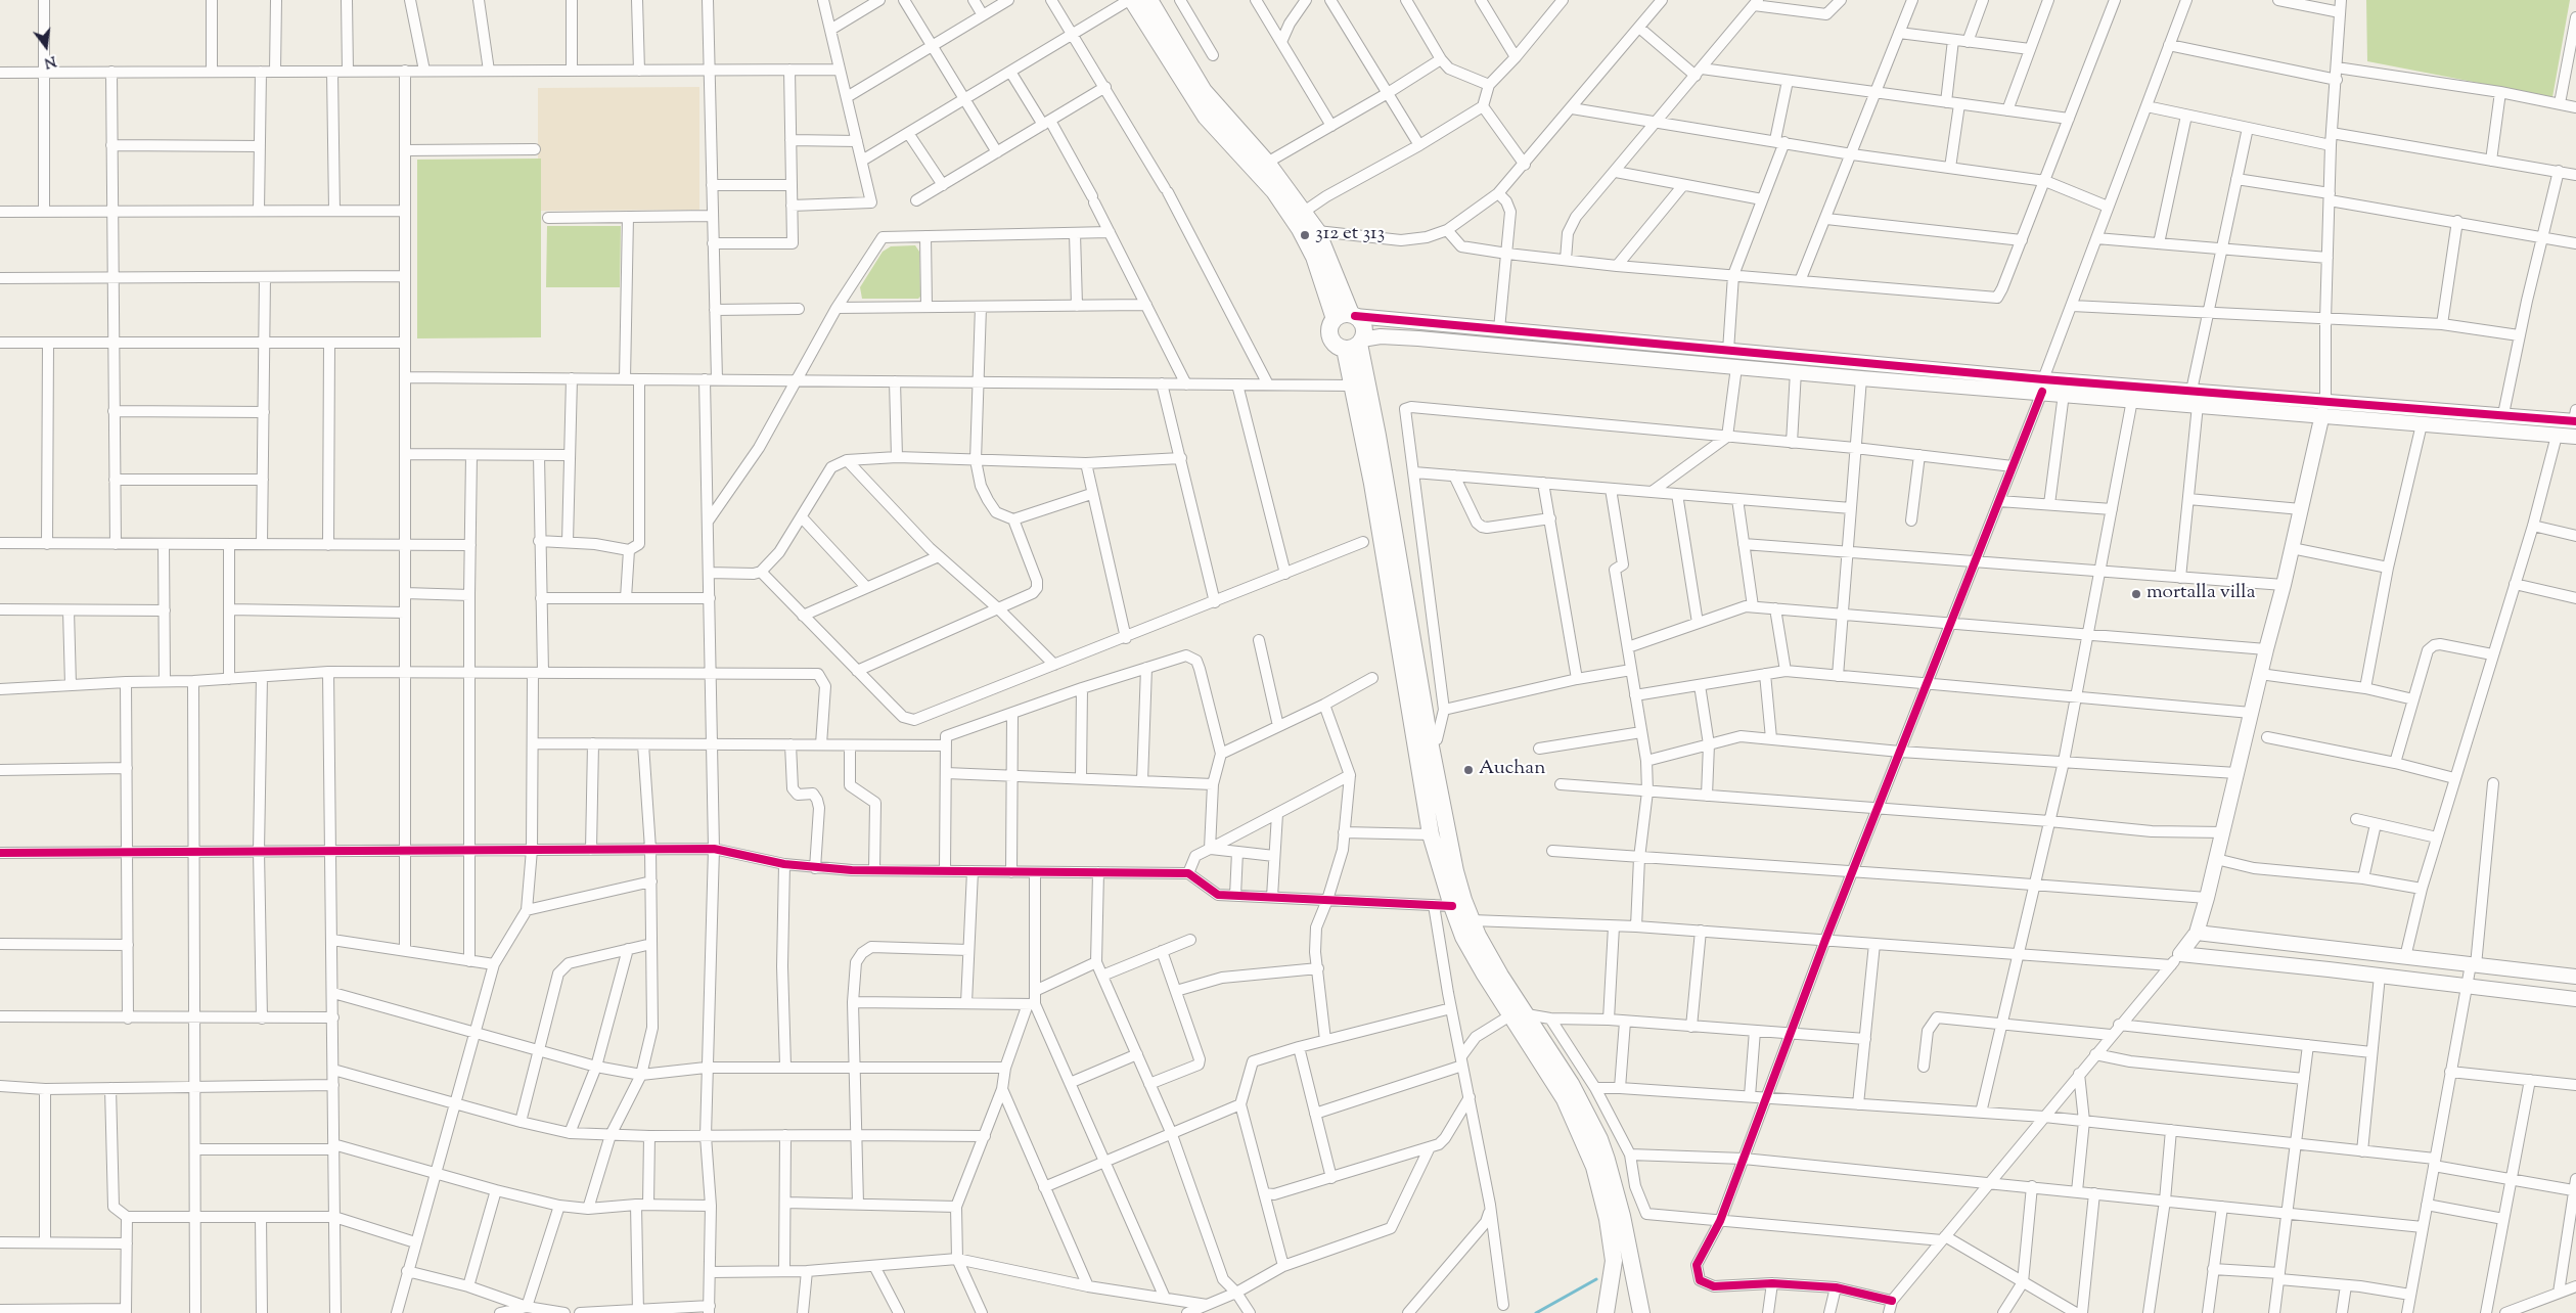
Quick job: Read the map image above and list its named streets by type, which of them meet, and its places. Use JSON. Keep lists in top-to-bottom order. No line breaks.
{"places":["312 et 313","mortalla villa","Auchan"],"north":"bottom"}
